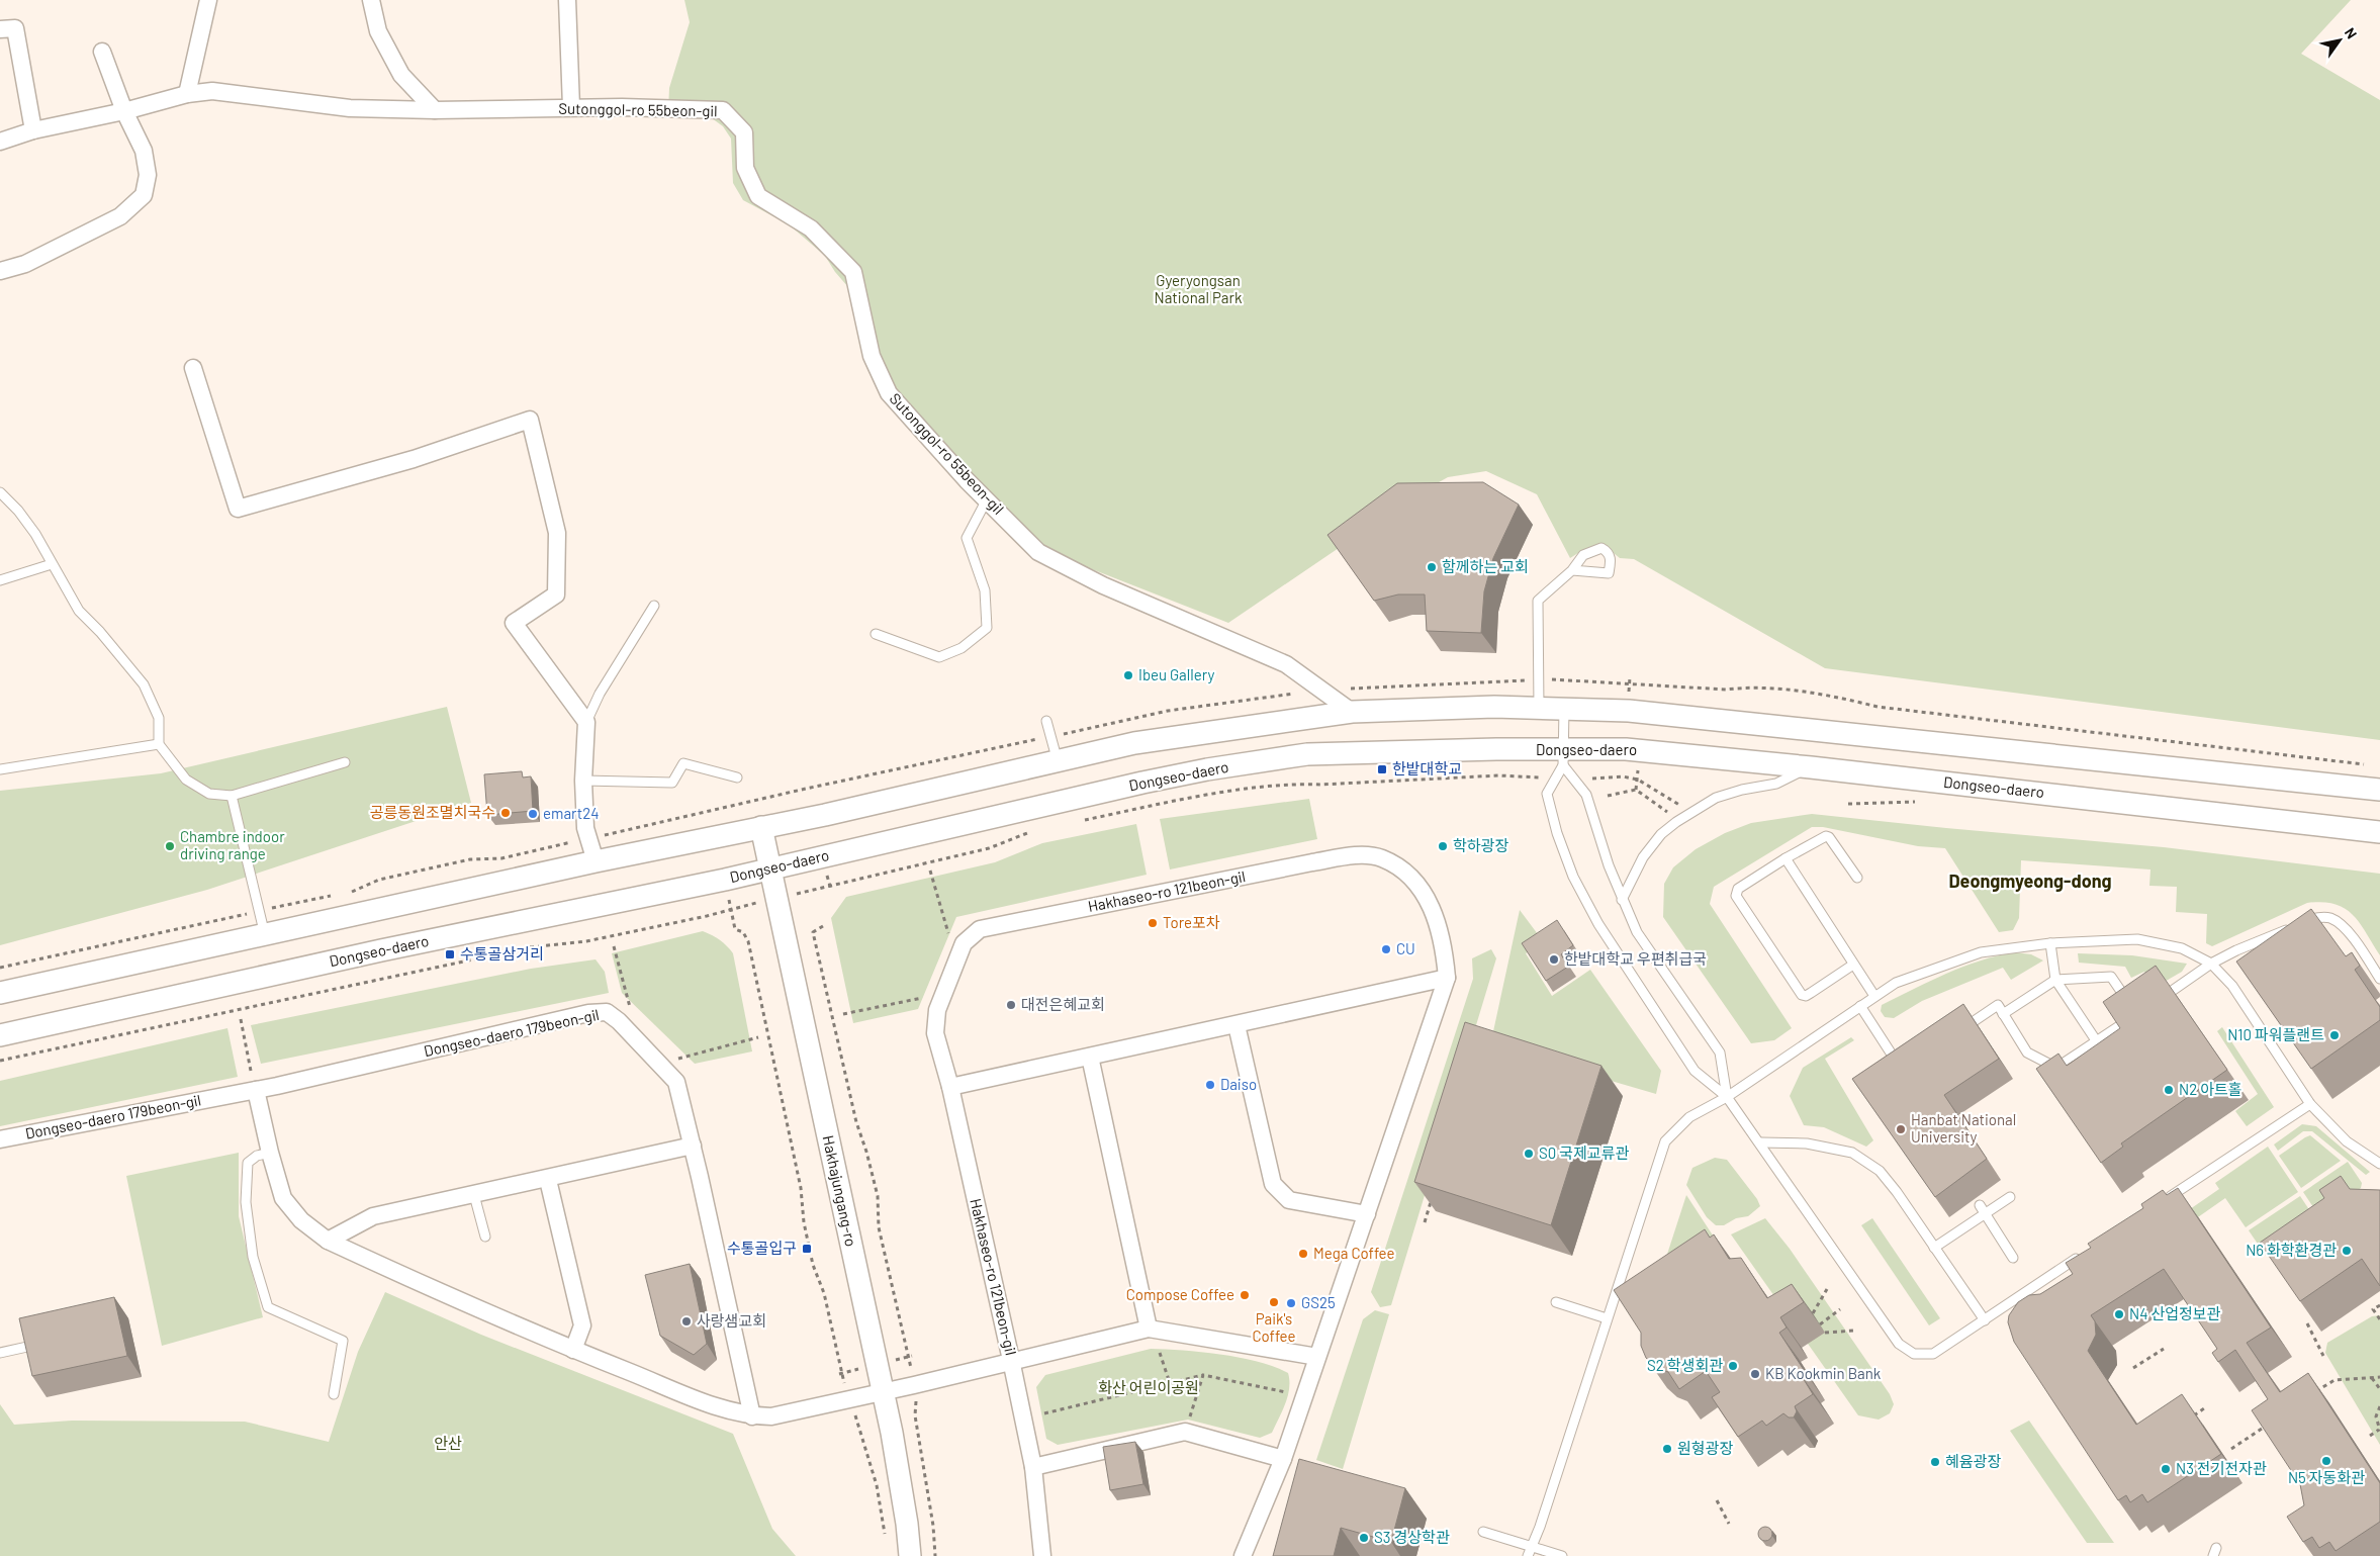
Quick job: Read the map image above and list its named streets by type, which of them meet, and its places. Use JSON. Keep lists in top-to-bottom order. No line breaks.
{"streets":{"street":["Sutonggol-ro 55beon-gil","Dongseo-daero","Hakhaseo-ro 121beon-gil","Dongseo-daero 179beon-gil","Hakhajungang-ro"]},"crossings":[["Dongseo-daero","Hakhajungang-ro"]],"districts":["Deongmyeong-dong"],"parks":["Gyeryongsan National Park","화산 어린이공원","안산"],"places":{"other":["함께하는 교회","Ibeu Gallery","공릉동원조멸치국수","emart24","Chambre indoor driving range","학하광장","Tore포차","CU","한밭대학교 우편취급국","대전은혜교회","N10 파워플랜트","Daiso","N2 아트홀","Hanbat National University","S0 국제교류관","N6 화학환경관","Mega Coffee","Compose Coffee","Paik's Coffee","GS25","N4 산업정보관","사랑샘교회","S2 학생회관","KB Kookmin Bank","원형광장","N5 자동화관","혜윰광장","N3 전기전자관","S3 경상학관"],"transit":["한밭대학교","수통골삼거리","수통골입구"]},"north":"top right"}
